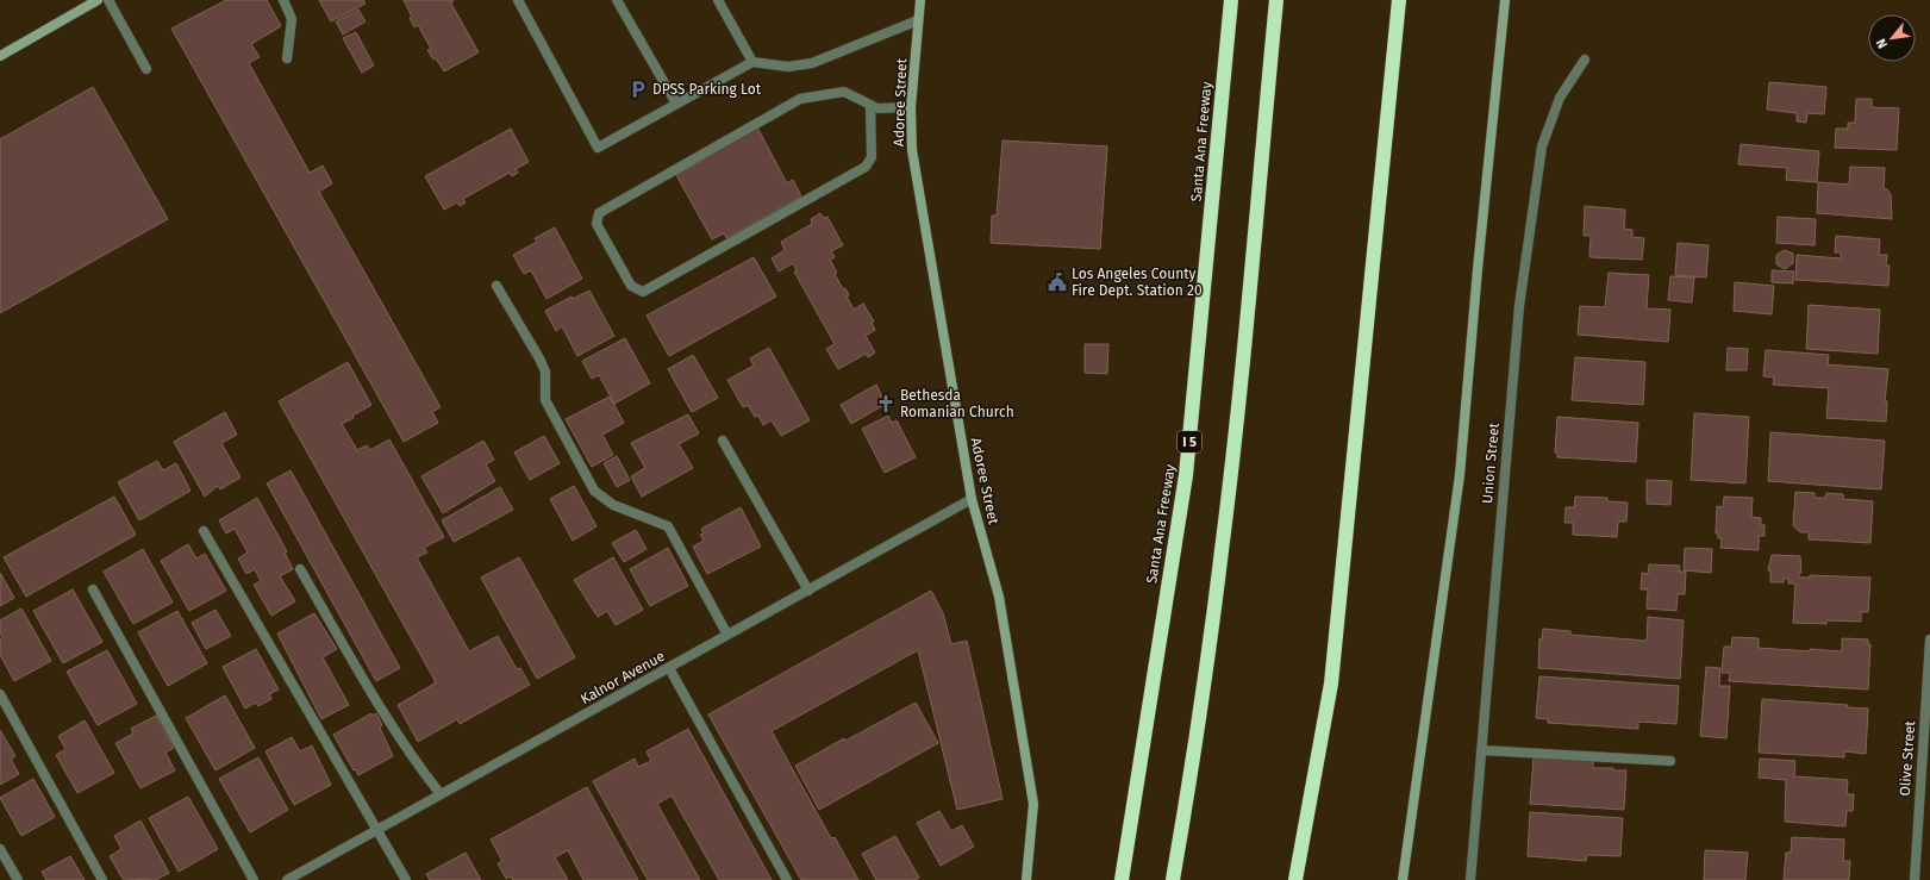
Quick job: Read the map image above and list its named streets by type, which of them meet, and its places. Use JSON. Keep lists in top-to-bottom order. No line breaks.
{"streets":{"highway":["Santa Ana Freeway","I 5"],"main road":["Adoree Street"],"street":["Union Street","Kalnor Avenue","Olive Street"]},"crossings":[["Adoree Street","Kalnor Avenue"]],"places":{"parking":["DPSS Parking Lot"],"public building":["Los Angeles County Fire Dept. Station 20"],"church":["Bethesda Romanian Church"]},"north":"bottom left"}
